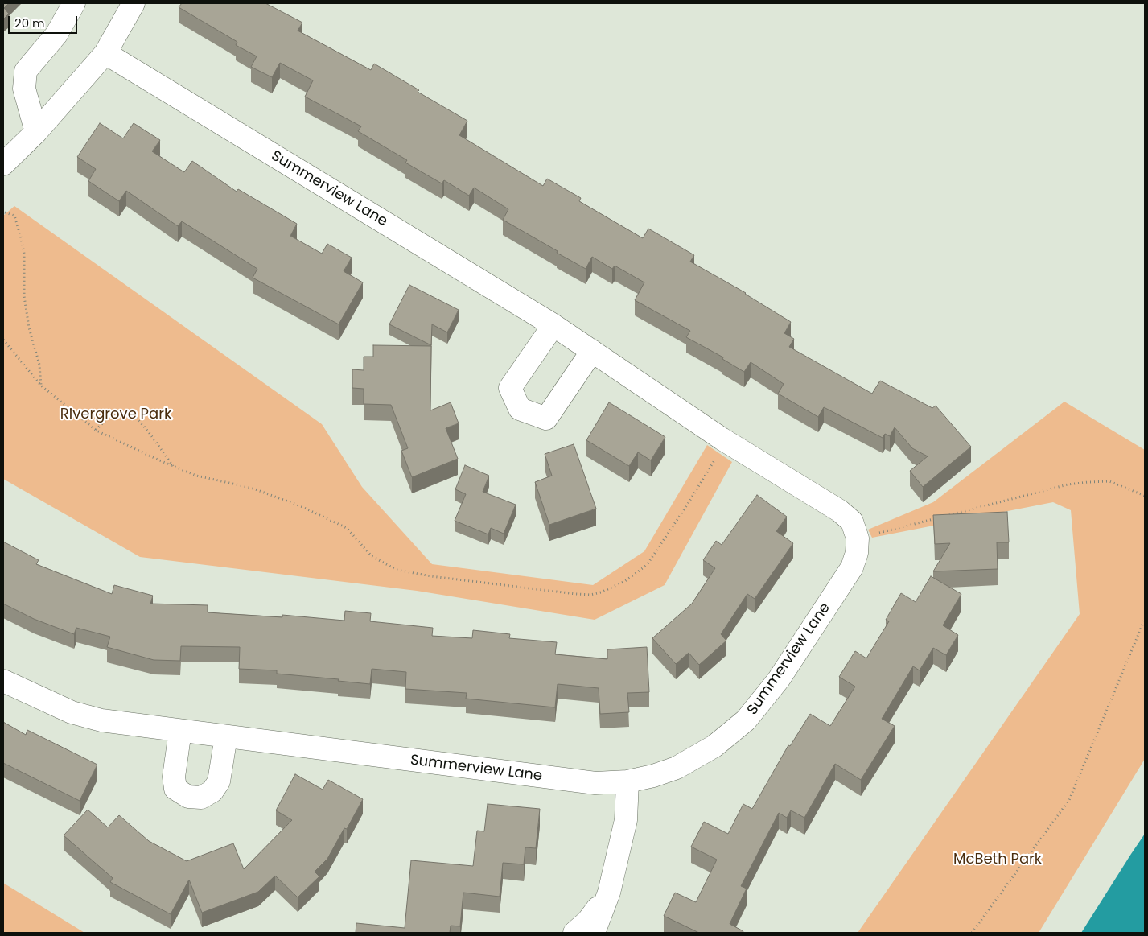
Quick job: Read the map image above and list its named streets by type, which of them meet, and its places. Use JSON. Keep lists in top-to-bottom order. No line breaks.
{"streets":{"street":["Summerview Lane"]},"parks":["Rivergrove Park","McBeth Park"],"scale_bar":"20 m"}
